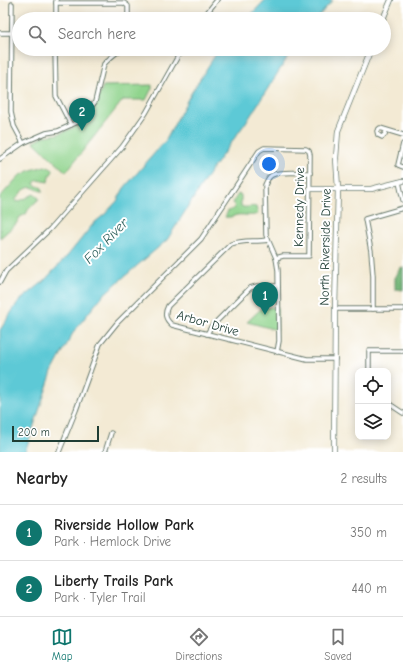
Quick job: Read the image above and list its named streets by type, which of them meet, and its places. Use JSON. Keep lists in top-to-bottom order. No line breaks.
{"streets":{"street":["Kennedy Drive","North Riverside Drive","Arbor Drive"]},"crossings":[["North Riverside Drive","Arbor Drive"]],"water":["Fox River"],"scale_bar":"200 m","page":{"search":"Search here","pins":["2","1"],"scale":"200 m","heading":["Nearby","2 results"],"list":[{"mark":"1","name":"Riverside Hollow Park","note":"Park · Hemlock Drive","value":"350 m"},{"mark":"2","name":"Liberty Trails Park","note":"Park · Tyler Trail","value":"440 m"}],"nav":["Map","Directions","Saved"]}}
